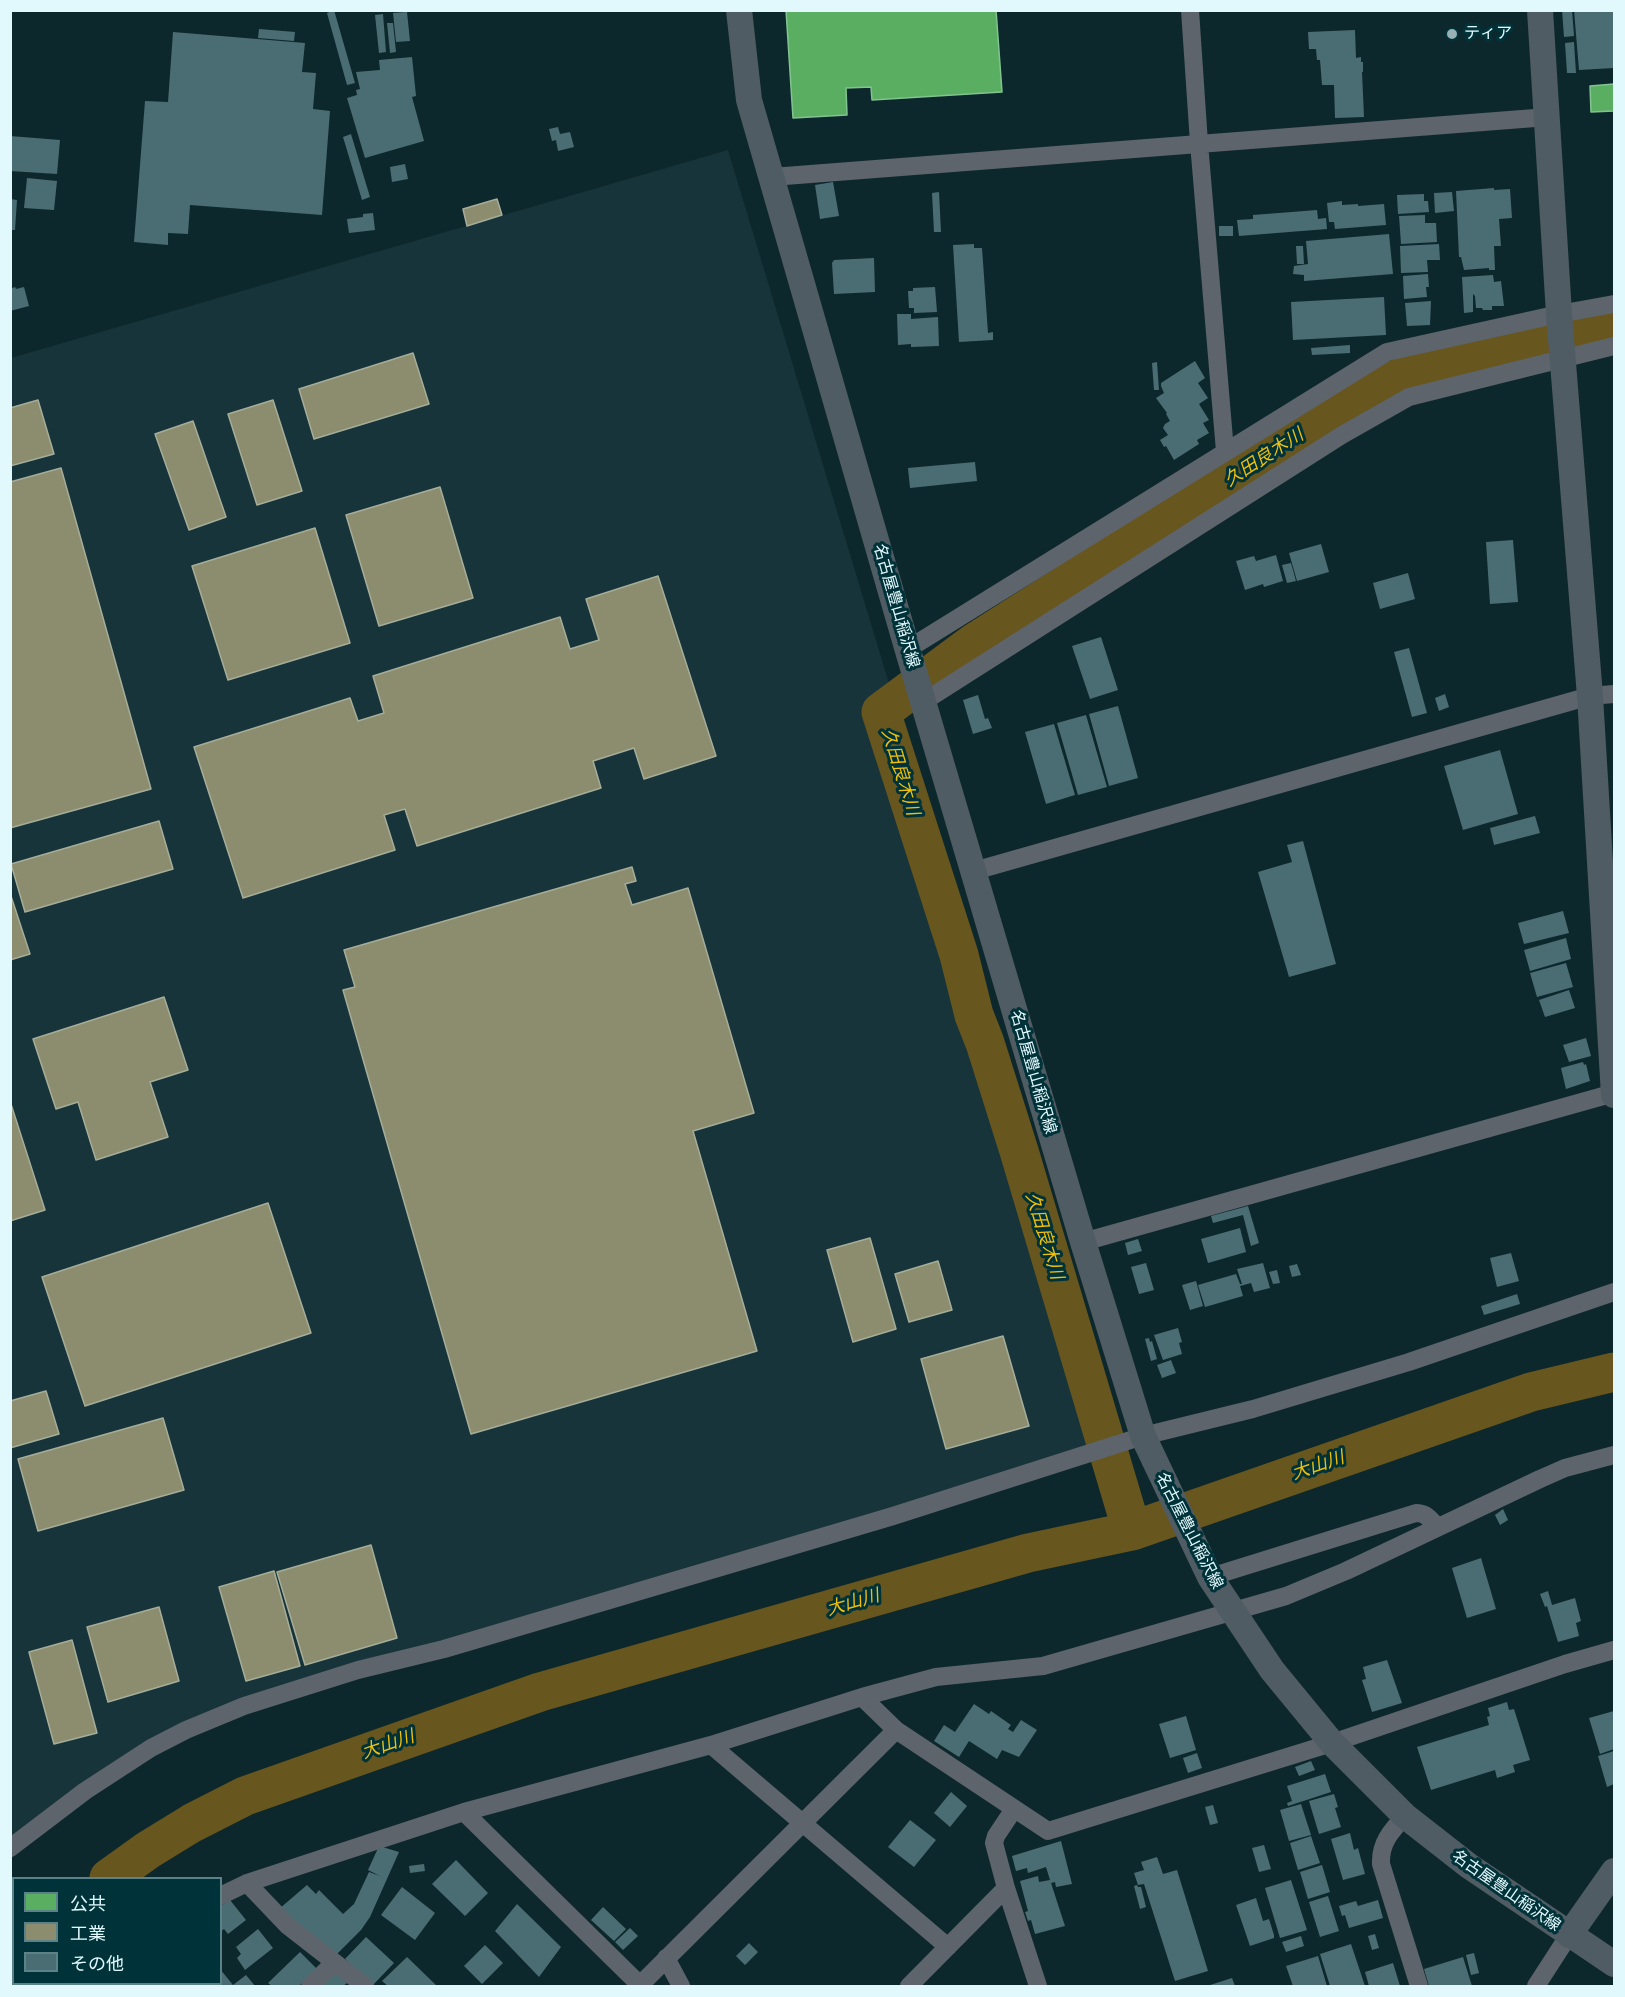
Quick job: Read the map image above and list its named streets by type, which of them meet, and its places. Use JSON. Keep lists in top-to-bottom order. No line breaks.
{"streets":{"main road":["名古屋豊山稲沢線"]},"water":["久田良木川","大山川"],"places":["ティア"],"legend":["公共","工業","その他"]}
